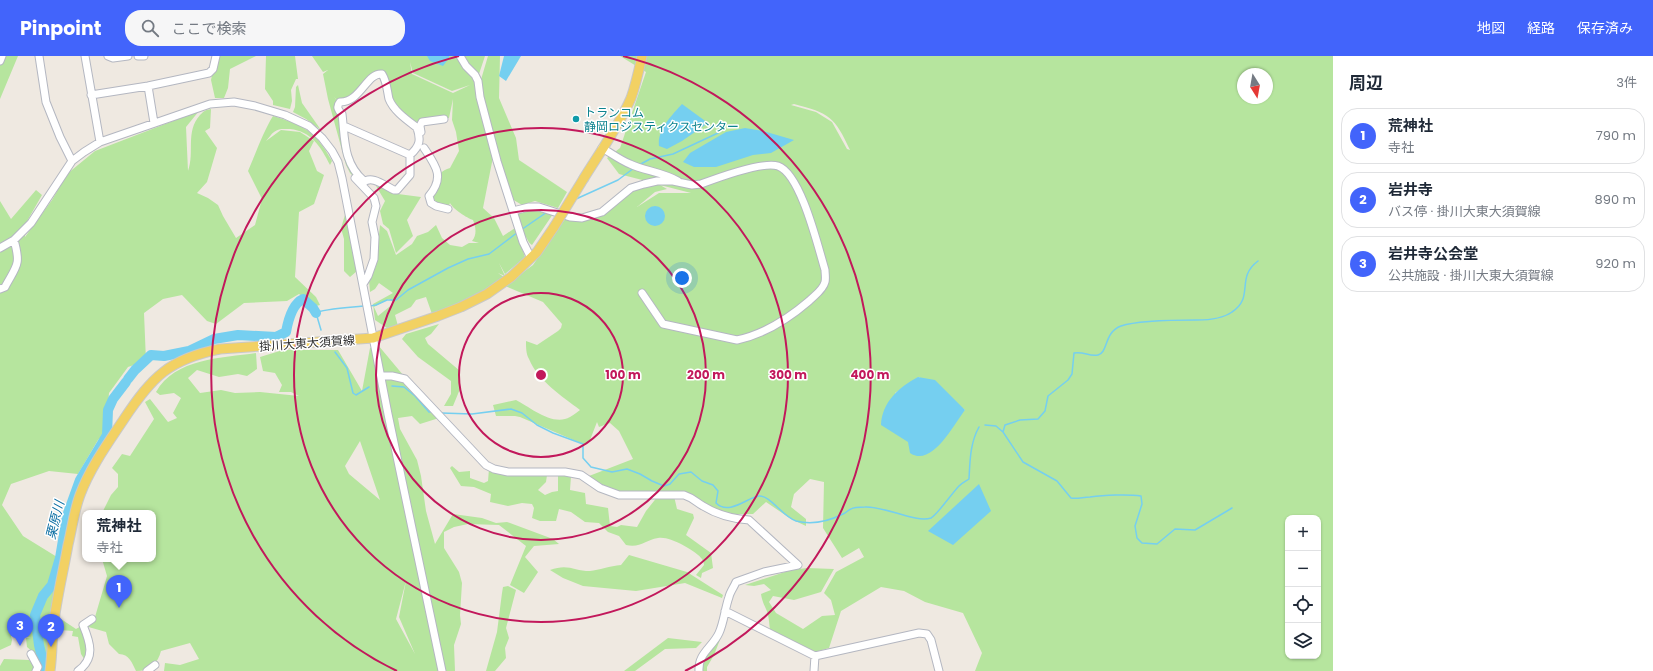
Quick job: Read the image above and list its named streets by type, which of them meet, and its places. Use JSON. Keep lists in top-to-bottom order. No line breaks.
{"streets":{"main road":["掛川大東大須賀線"]},"water":["栗原川"],"places":["トランコム 静岡ロジスティクスセンター"],"north":"bottom","page":{"header":"Pinpoint","search":"ここで検索","nav":["地図","経路","保存済み"],"heading":["周辺","3件"],"list":[{"mark":"1","name":"荒神社","note":"寺社","value":"790 m"},{"mark":"2","name":"岩井寺","note":"バス停 · 掛川大東大須賀線","value":"890 m"},{"mark":"3","name":"岩井寺公会堂","note":"公共施設 · 掛川大東大須賀線","value":"920 m"}],"popup":["荒神社","寺社"],"map_buttons":["+","−"],"pins":["1","3","2"]},"rings":["100 m","200 m","300 m","400 m"]}
